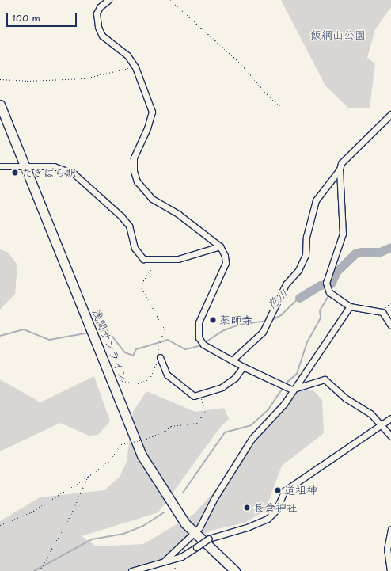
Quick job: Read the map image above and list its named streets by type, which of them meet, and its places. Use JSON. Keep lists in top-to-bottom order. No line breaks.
{"streets":{"main road":["浅間サンライン"]},"water":["花川"],"parks":["飯綱山公園"],"places":["たきばら駅","薬師寺","道祖神","長倉神社"],"scale_bar":"100 m"}
